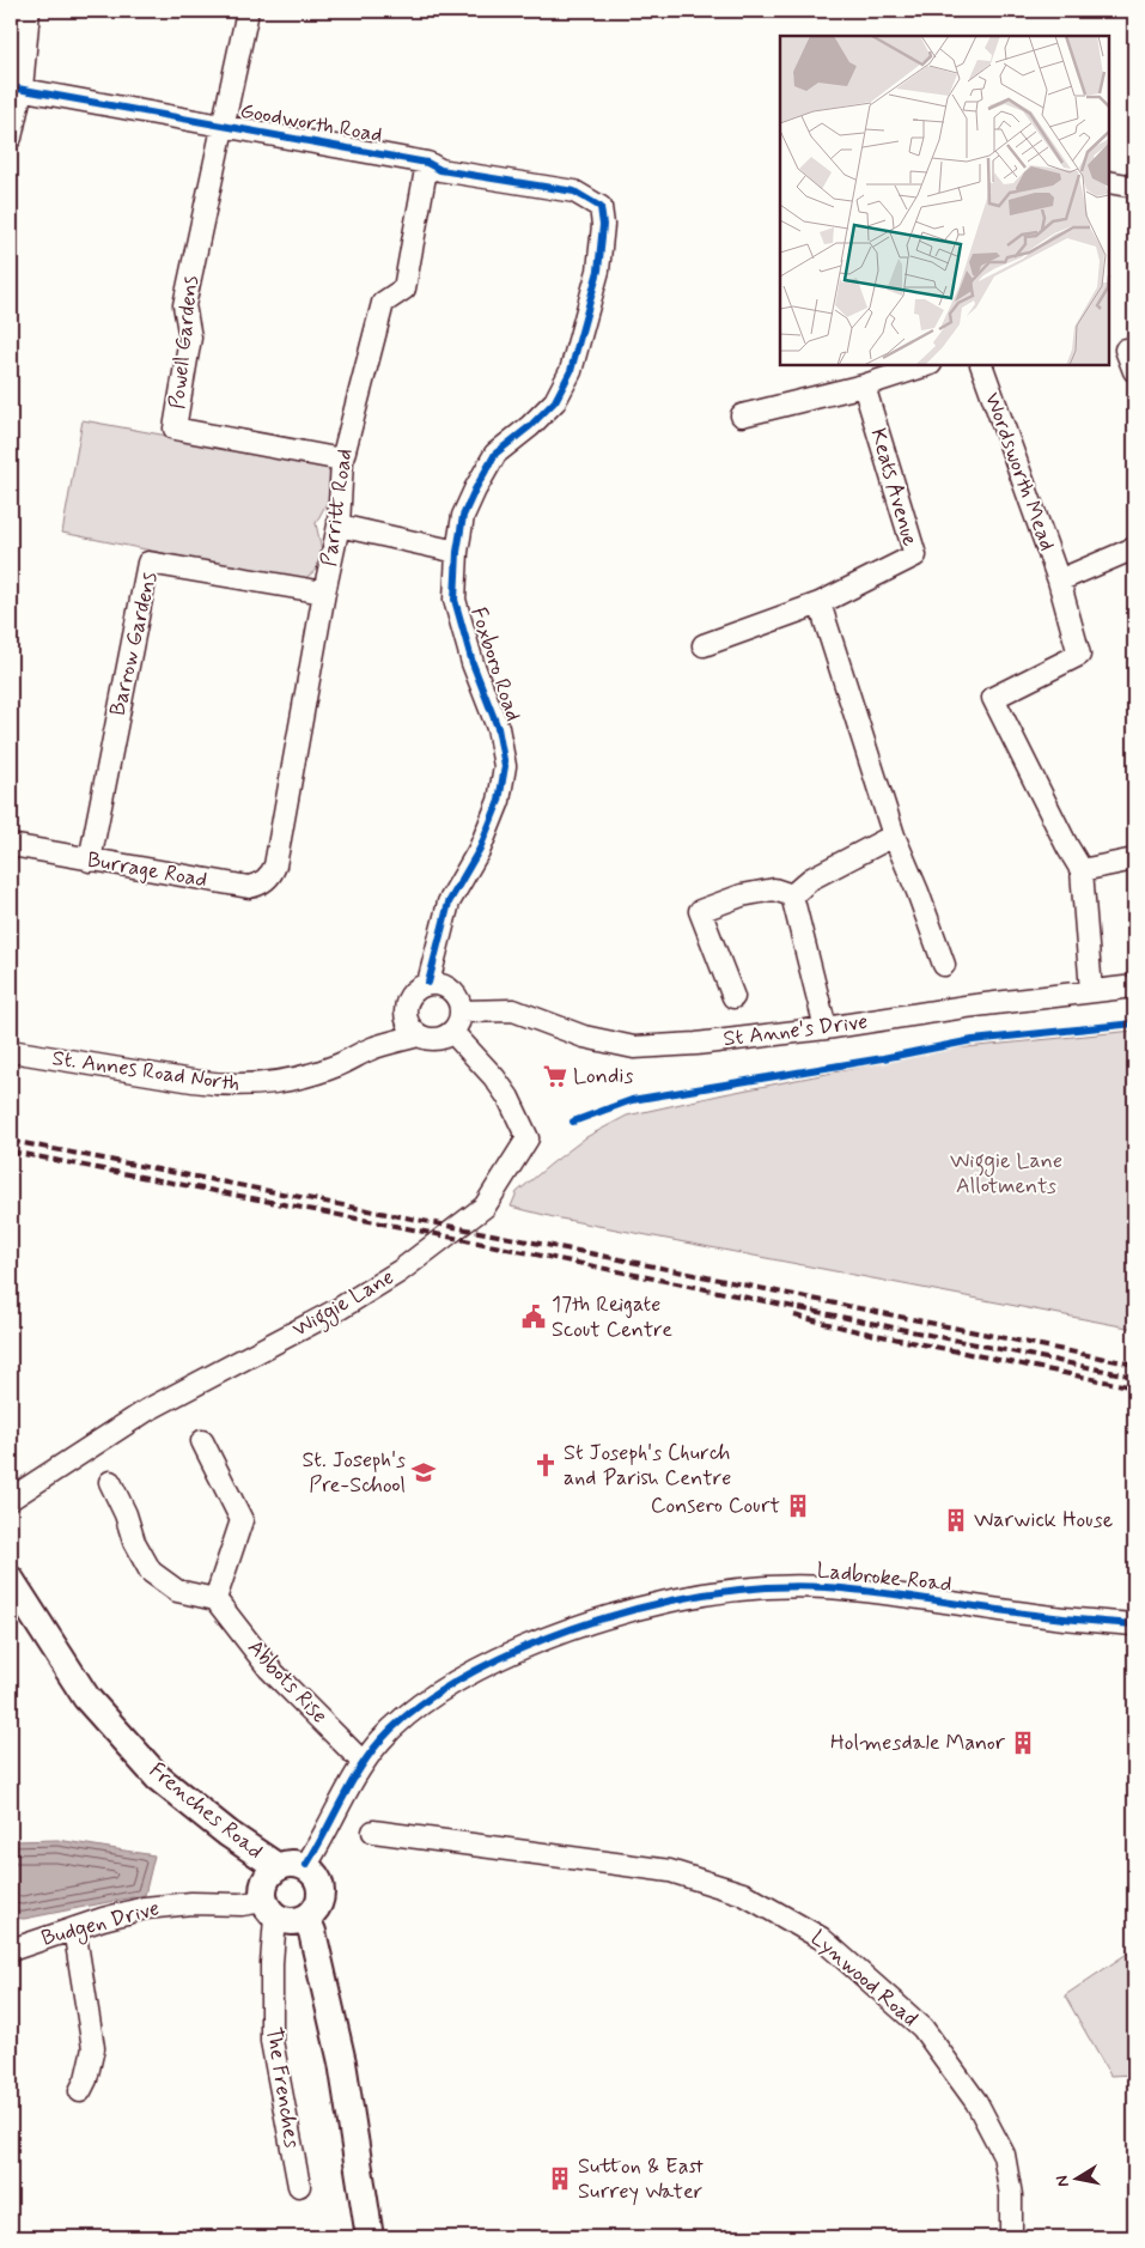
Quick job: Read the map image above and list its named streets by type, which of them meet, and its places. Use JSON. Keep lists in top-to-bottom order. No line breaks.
{"streets":{"street":["Goodworth Road","Powell Gardens","Wordsworth Mead","Keats Avenue","Parritt Road","Barrow Gardens","Foxboro Road","Burrage Road","St Anne's Drive","St. Annes Road North","Wiggie Lane","Ladbroke Road","Abbots Rise","Frenches Road","Budgen Drive","Lynwood Road","The Frenches"]},"crossings":[["Goodworth Road","Powell Gardens"],["Goodworth Road","Parritt Road"],["Goodworth Road","Foxboro Road"],["Powell Gardens","Parritt Road"],["Wordsworth Mead","St Anne's Drive"],["Parritt Road","Barrow Gardens"],["Parritt Road","Burrage Road"],["Barrow Gardens","Burrage Road"],["Foxboro Road","St Anne's Drive"],["Foxboro Road","St. Annes Road North"],["Foxboro Road","Wiggie Lane"],["St Anne's Drive","St. Annes Road North"],["St Anne's Drive","Wiggie Lane"],["St. Annes Road North","Wiggie Lane"],["Ladbroke Road","Abbots Rise"],["Ladbroke Road","Frenches Road"],["Ladbroke Road","Budgen Drive"],["Ladbroke Road","The Frenches"],["Frenches Road","Budgen Drive"],["Frenches Road","The Frenches"],["Budgen Drive","The Frenches"]],"parks":["Wiggie Lane Allotments"],"places":{"supermarket":["Londis"],"public building":["17th Reigate Scout Centre"],"church":["St Joseph's Church and Parish Centre"],"school or university":["St. Joseph's Pre-School"],"building":["Consero Court","Warwick House","Holmesdale Manor","Sutton & East Surrey Water"]},"north":"left"}
